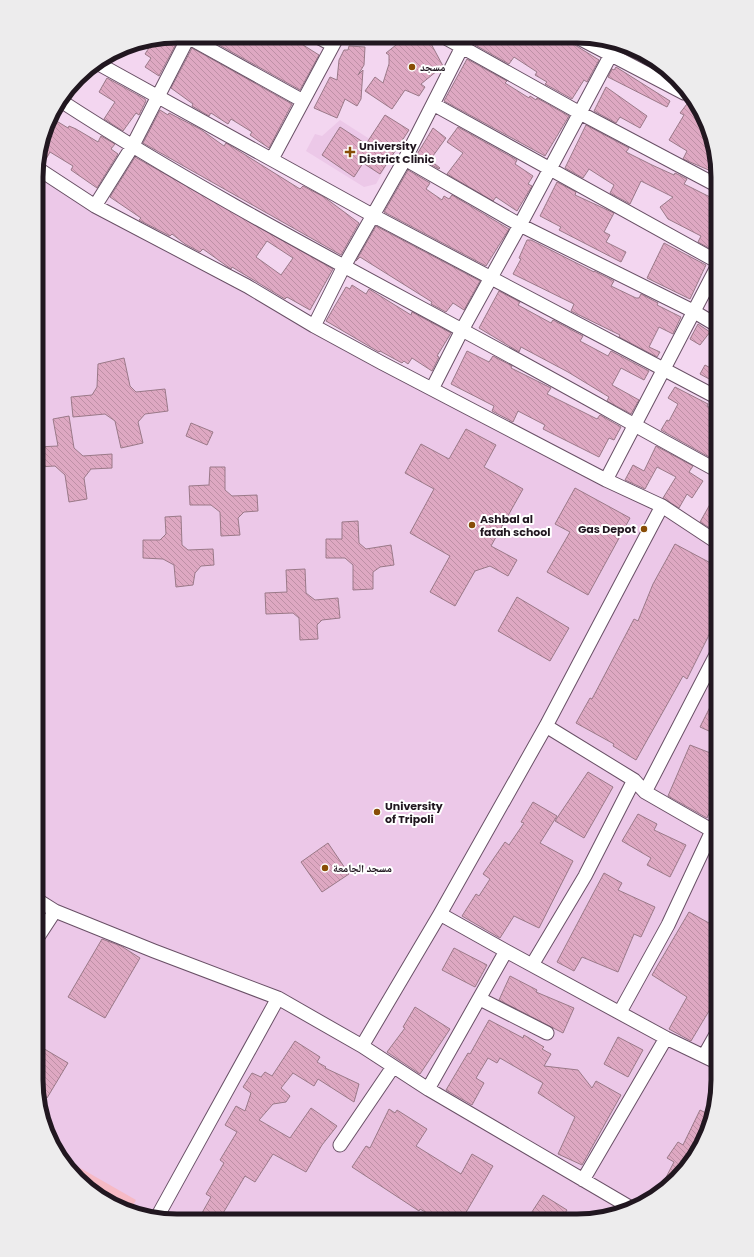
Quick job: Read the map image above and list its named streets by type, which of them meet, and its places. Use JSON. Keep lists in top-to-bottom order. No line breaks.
{"places":{"other":["مسجد","Ashbal al fatah school","Gas Depot","University of Tripoli","مسجد الجامعة"],"health":["University District Clinic"]}}
